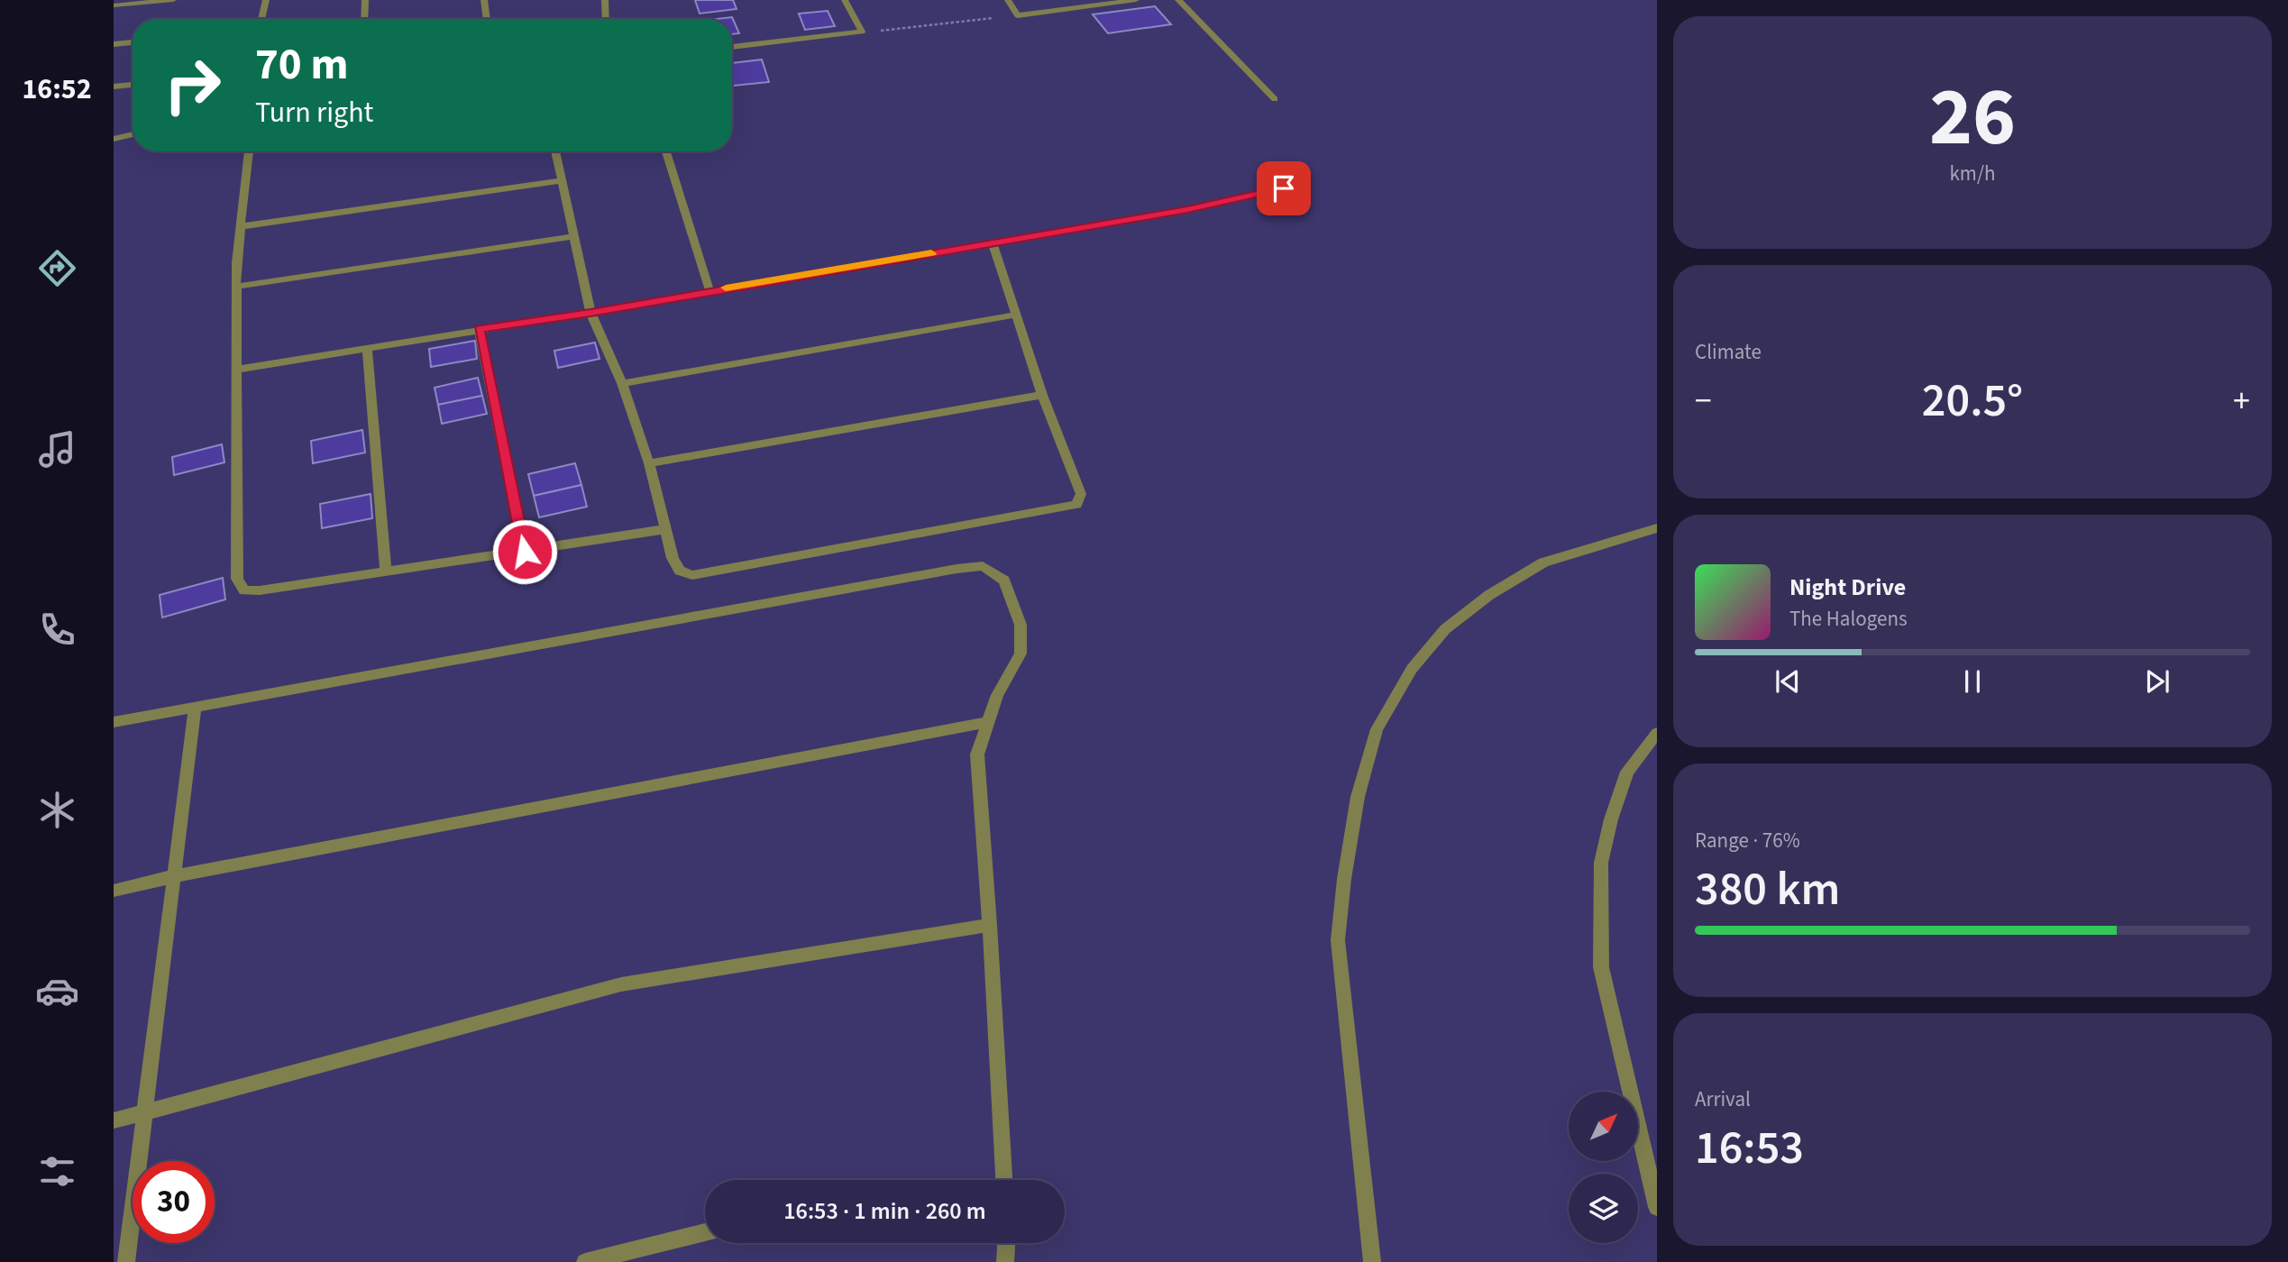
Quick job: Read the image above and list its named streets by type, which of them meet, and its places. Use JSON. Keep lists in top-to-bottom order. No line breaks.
{"north":"top right","page":{"tabs":"16:52","tile":[["26","km/h"],"Climate",["Range · 76%","380 km"],["Arrival","16:53"]],"turn":["70 m","Turn right"],"heat":["−","20.5°","+"],"song":["Night Drive","The Halogens"],"limit":"30","trip":"16:53 · 1 min · 260 m"}}
